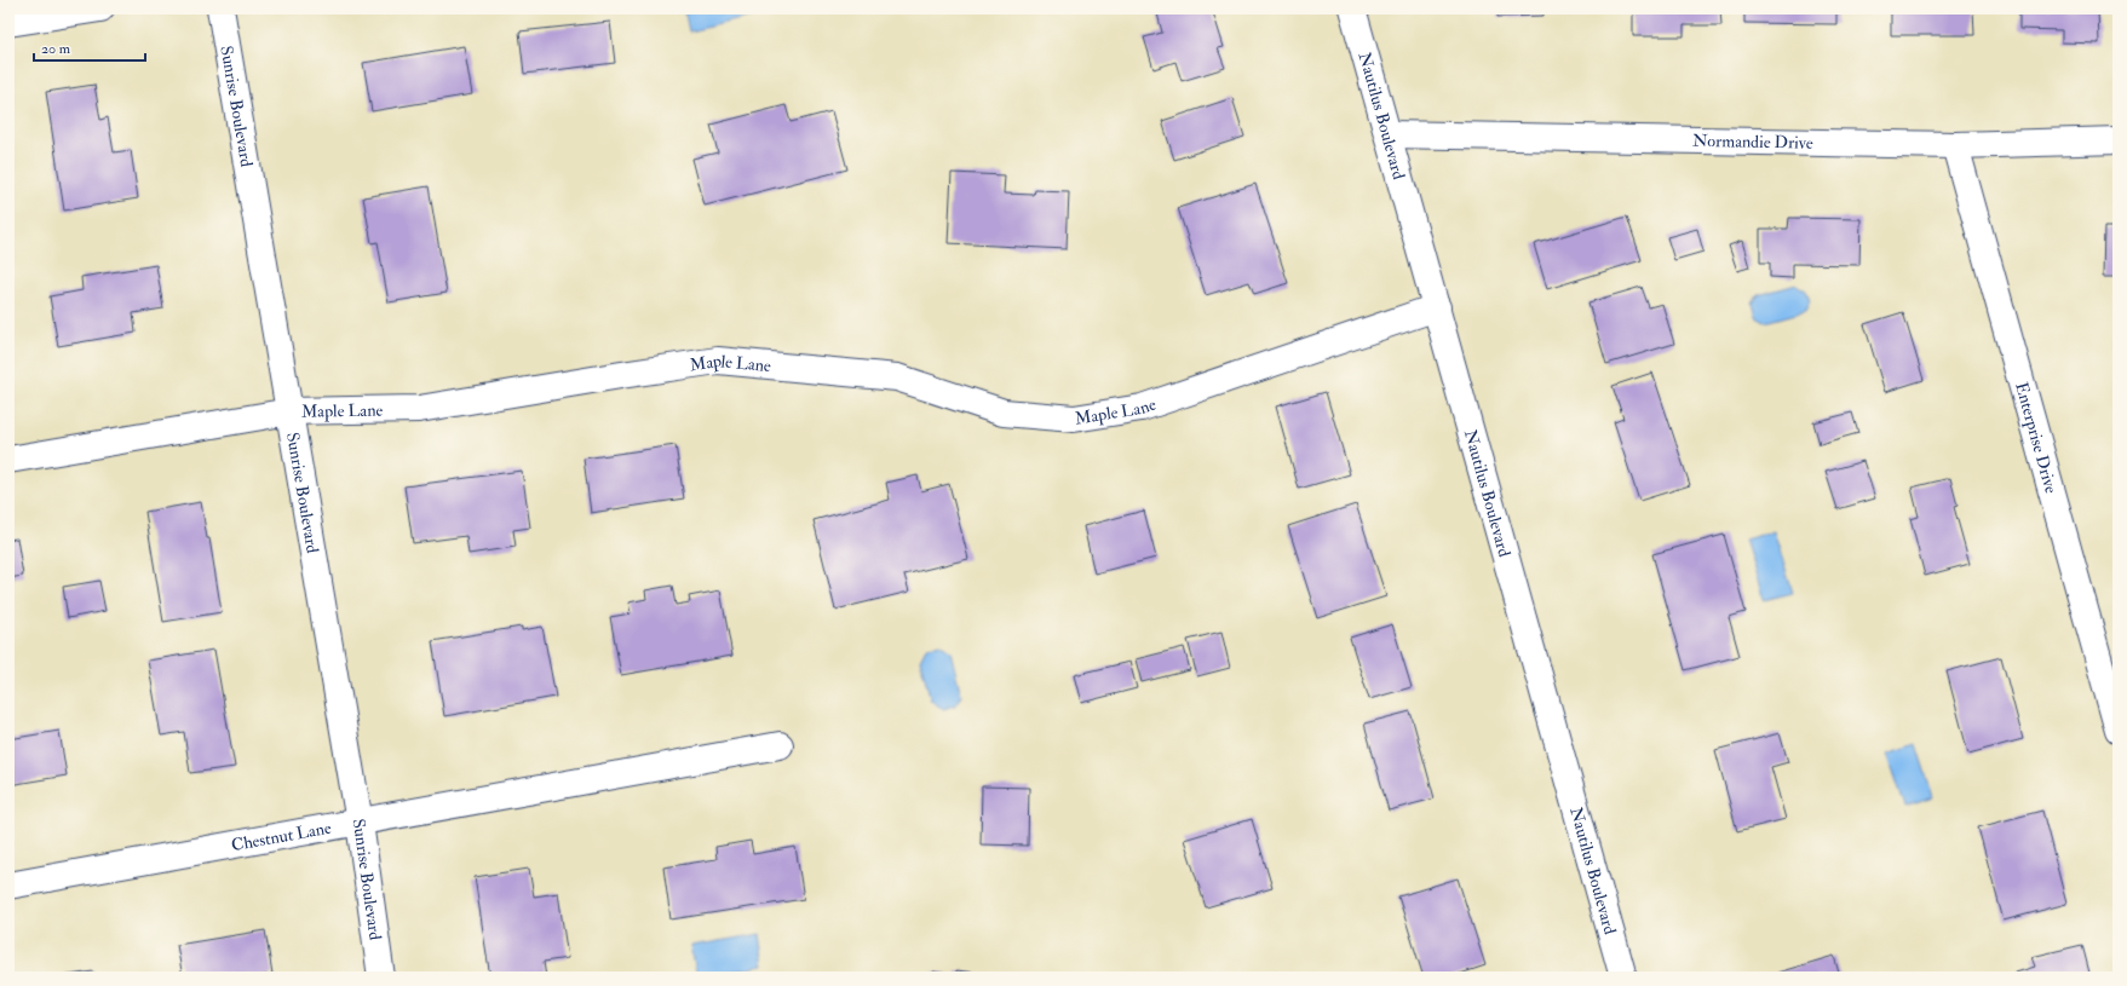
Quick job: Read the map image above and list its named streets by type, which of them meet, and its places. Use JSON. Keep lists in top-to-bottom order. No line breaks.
{"streets":{"street":["Sunrise Boulevard","Nautilus Boulevard","Normandie Drive","Maple Lane","Enterprise Drive","Chestnut Lane"]},"crossings":[["Sunrise Boulevard","Maple Lane"],["Sunrise Boulevard","Chestnut Lane"],["Nautilus Boulevard","Normandie Drive"],["Nautilus Boulevard","Maple Lane"],["Normandie Drive","Enterprise Drive"]],"scale_bar":"20 m"}
